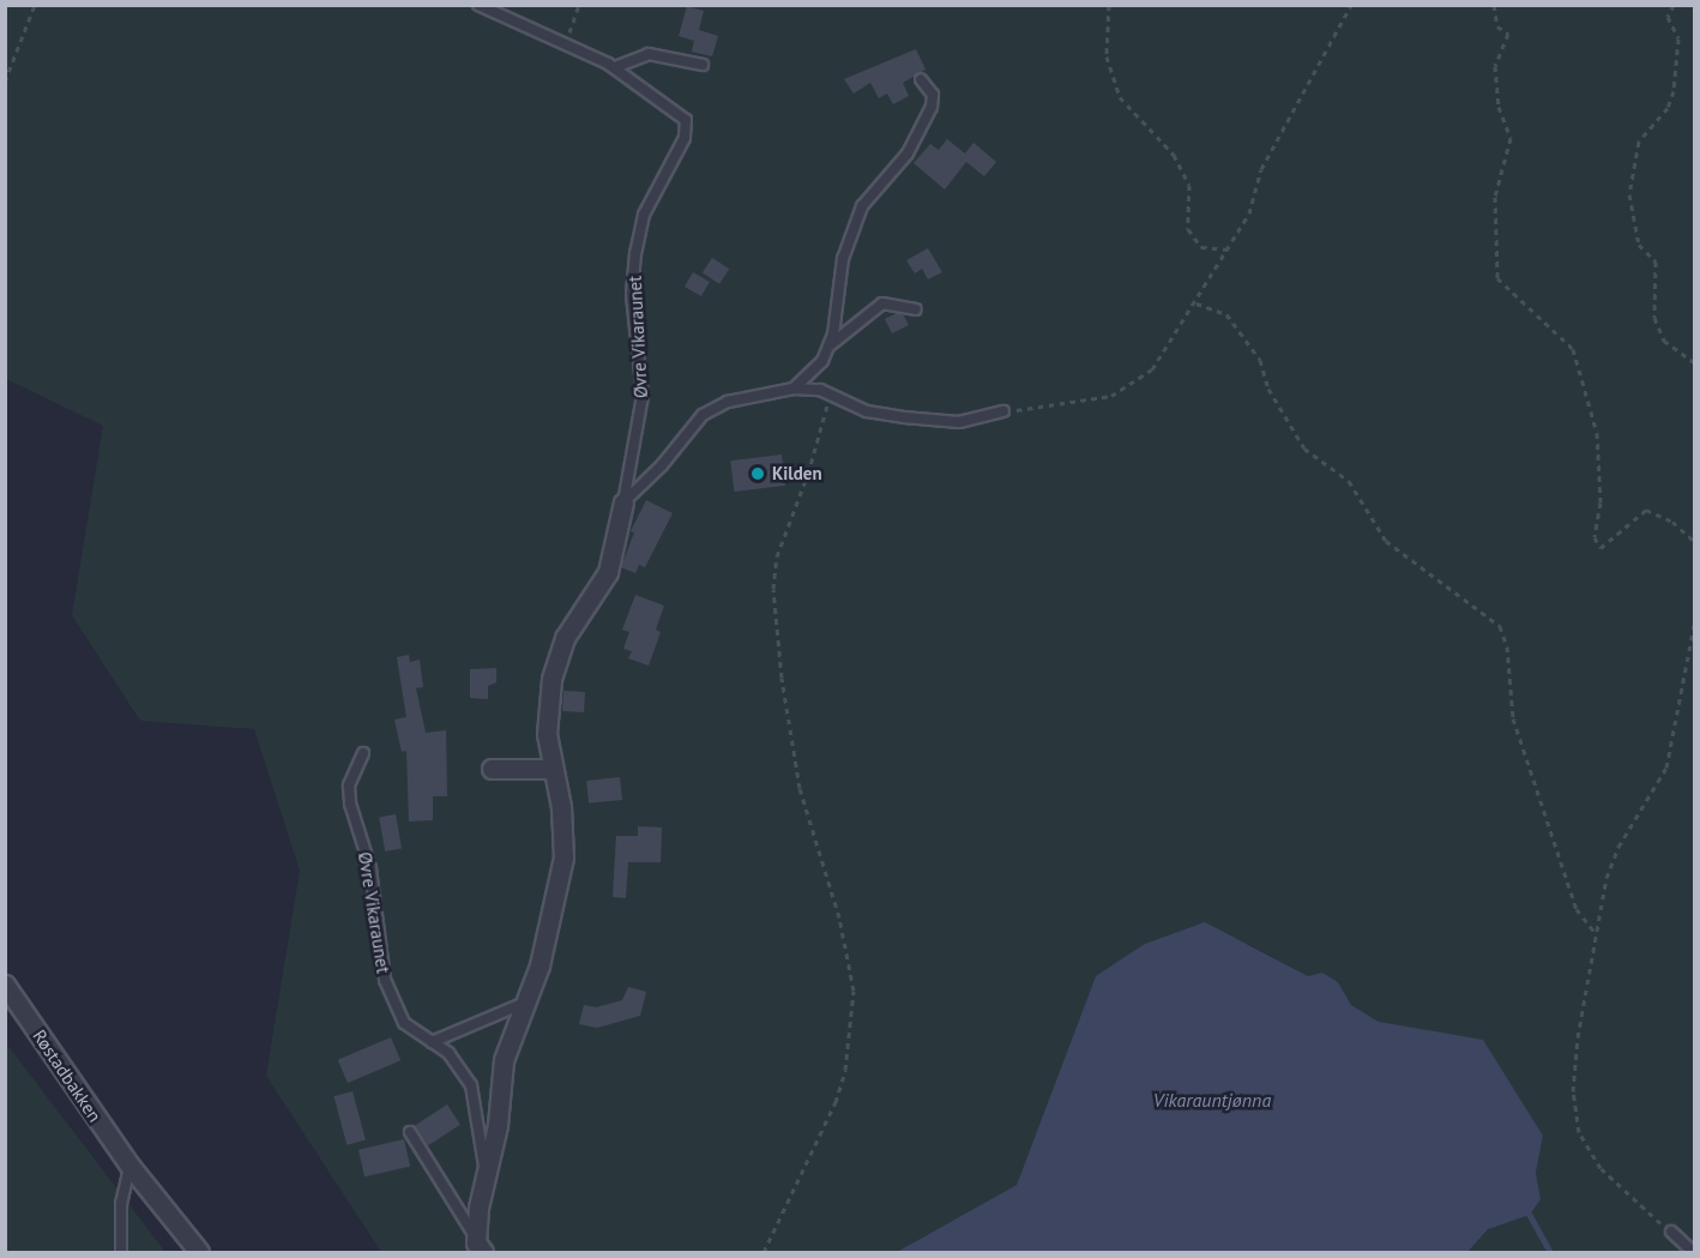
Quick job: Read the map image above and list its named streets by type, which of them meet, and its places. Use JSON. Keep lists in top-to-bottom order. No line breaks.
{"streets":{"street":["Øvre Vikaraunet","Røstadbakken"]},"water":["Vikarauntjønna"],"places":["Kilden"]}
